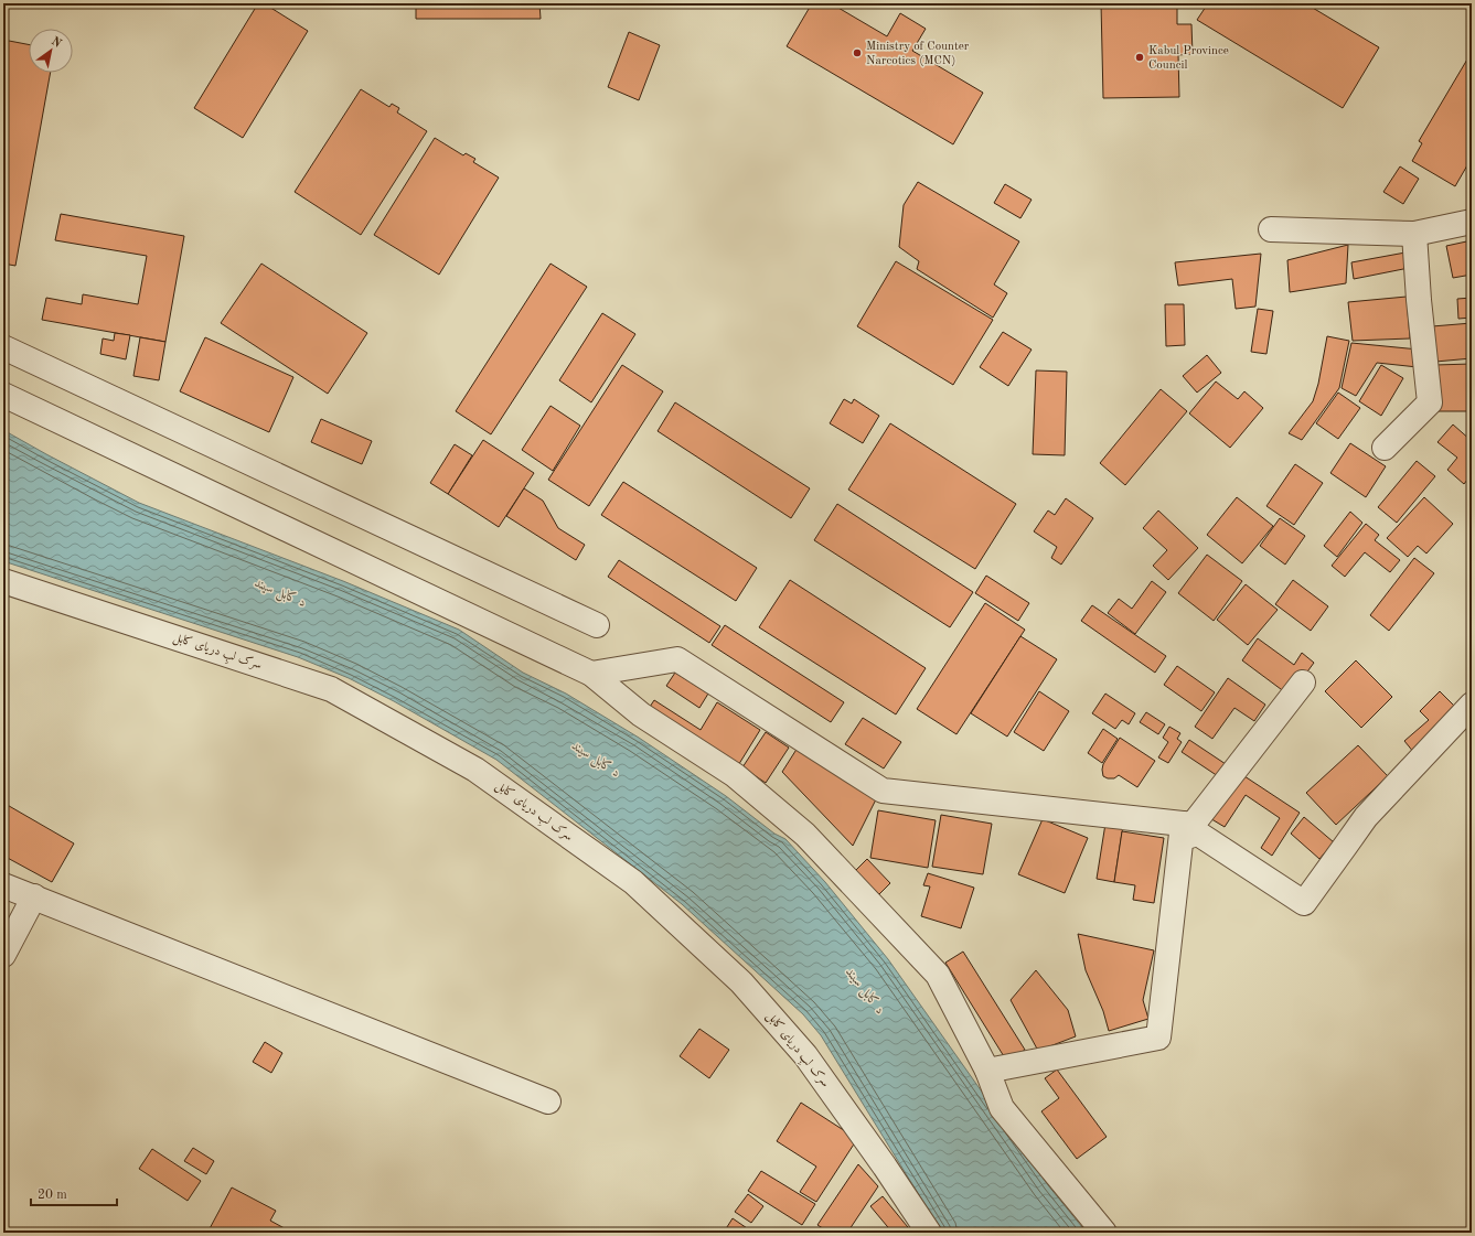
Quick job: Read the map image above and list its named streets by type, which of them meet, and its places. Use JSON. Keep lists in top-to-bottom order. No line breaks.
{"streets":{"street":["سرک لبِ دریای کابل"]},"water":["د کابل سيند"],"places":["Ministry of Counter Narcotics (MCN)","Kabul Province Council"],"scale_bar":"20 m","north":"top right"}
